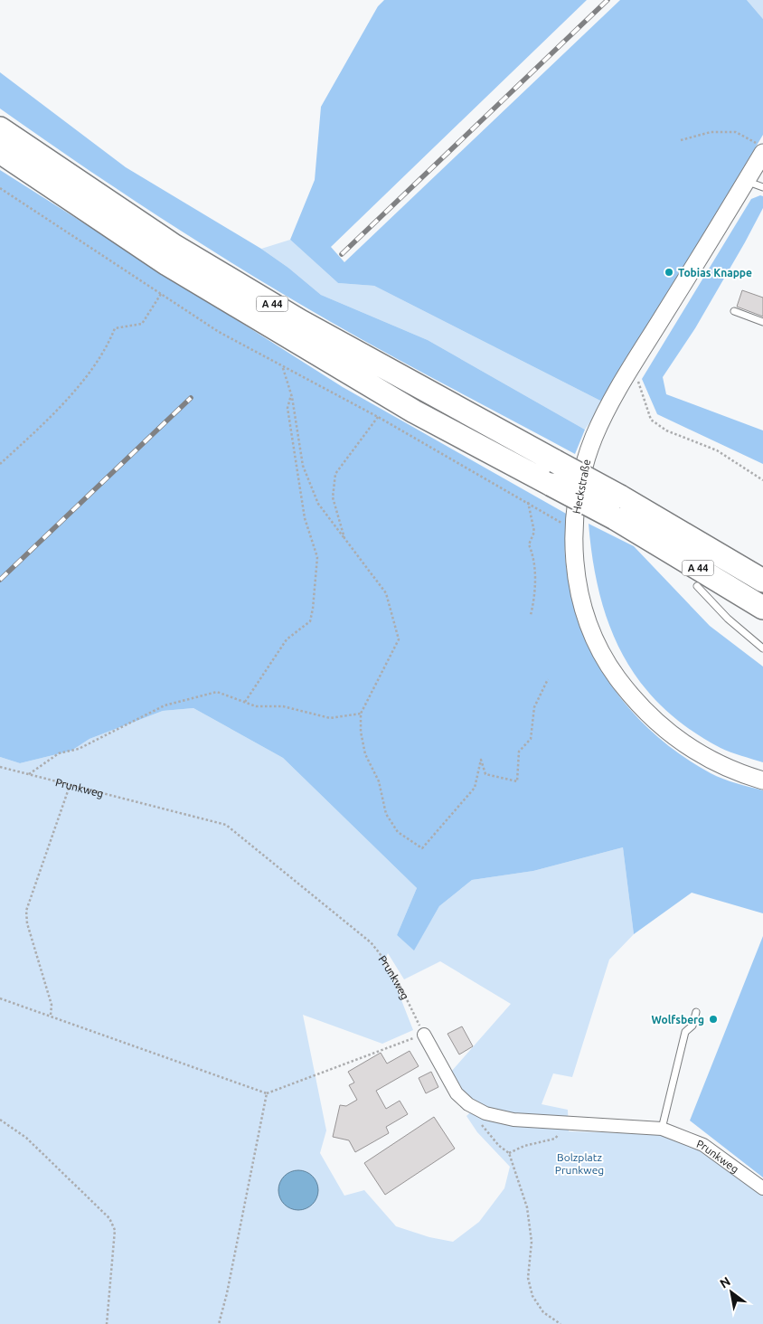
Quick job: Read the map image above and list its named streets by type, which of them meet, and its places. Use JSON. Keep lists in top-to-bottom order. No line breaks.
{"streets":{"highway":["A 44"],"main road":["Heckstraße"],"street":["Prunkweg"]},"parks":["Bolzplatz Prunkweg"],"places":["Tobias Knappe","Wolfsberg"],"north":"top left"}
